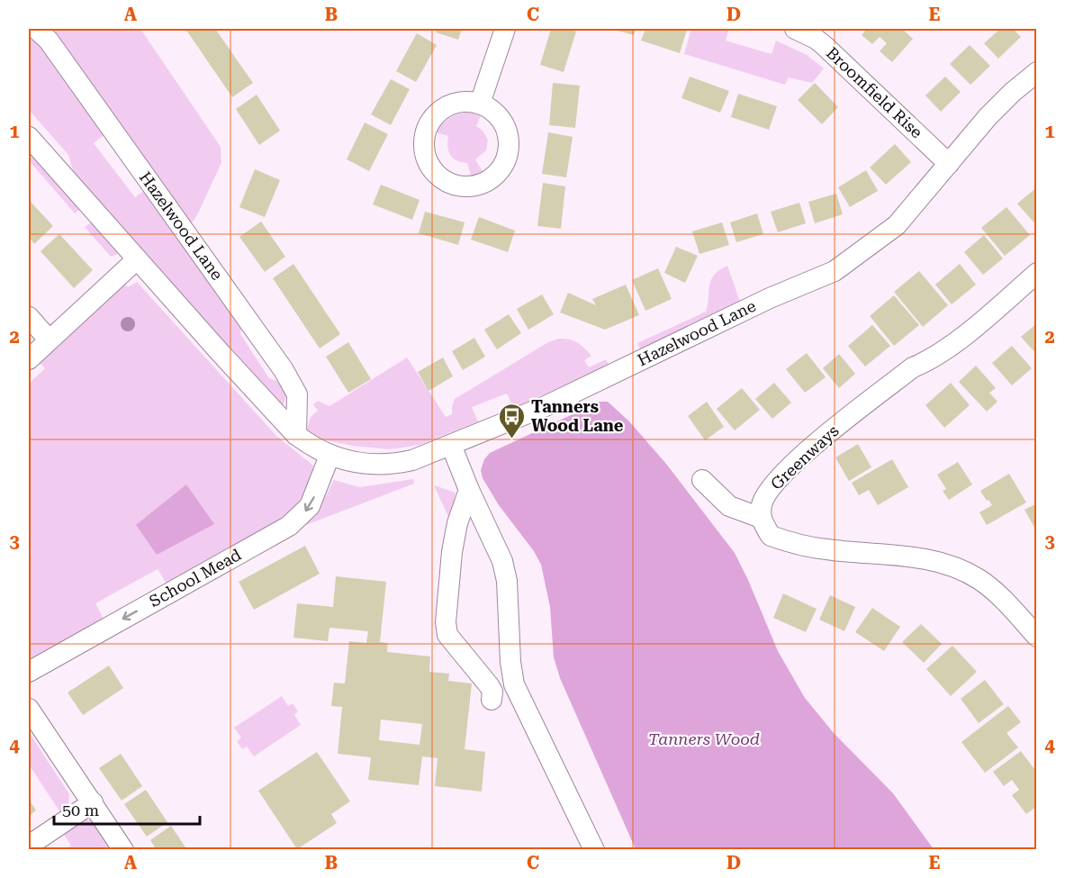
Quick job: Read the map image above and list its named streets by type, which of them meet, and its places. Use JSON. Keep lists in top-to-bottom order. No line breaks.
{"streets":{"street":["Broomfield Rise","Hazelwood Lane","Greenways","School Mead"]},"crossings":[["Broomfield Rise","Hazelwood Lane"],["Hazelwood Lane","School Mead"]],"one_way":["School Mead"],"parks":["Tanners Wood"],"places":{"bus stop":["Tanners Wood Lane"]},"scale_bar":"50 m","grid":{"columns":["A","B","C","D","E"],"rows":["1","2","3","4"]}}
